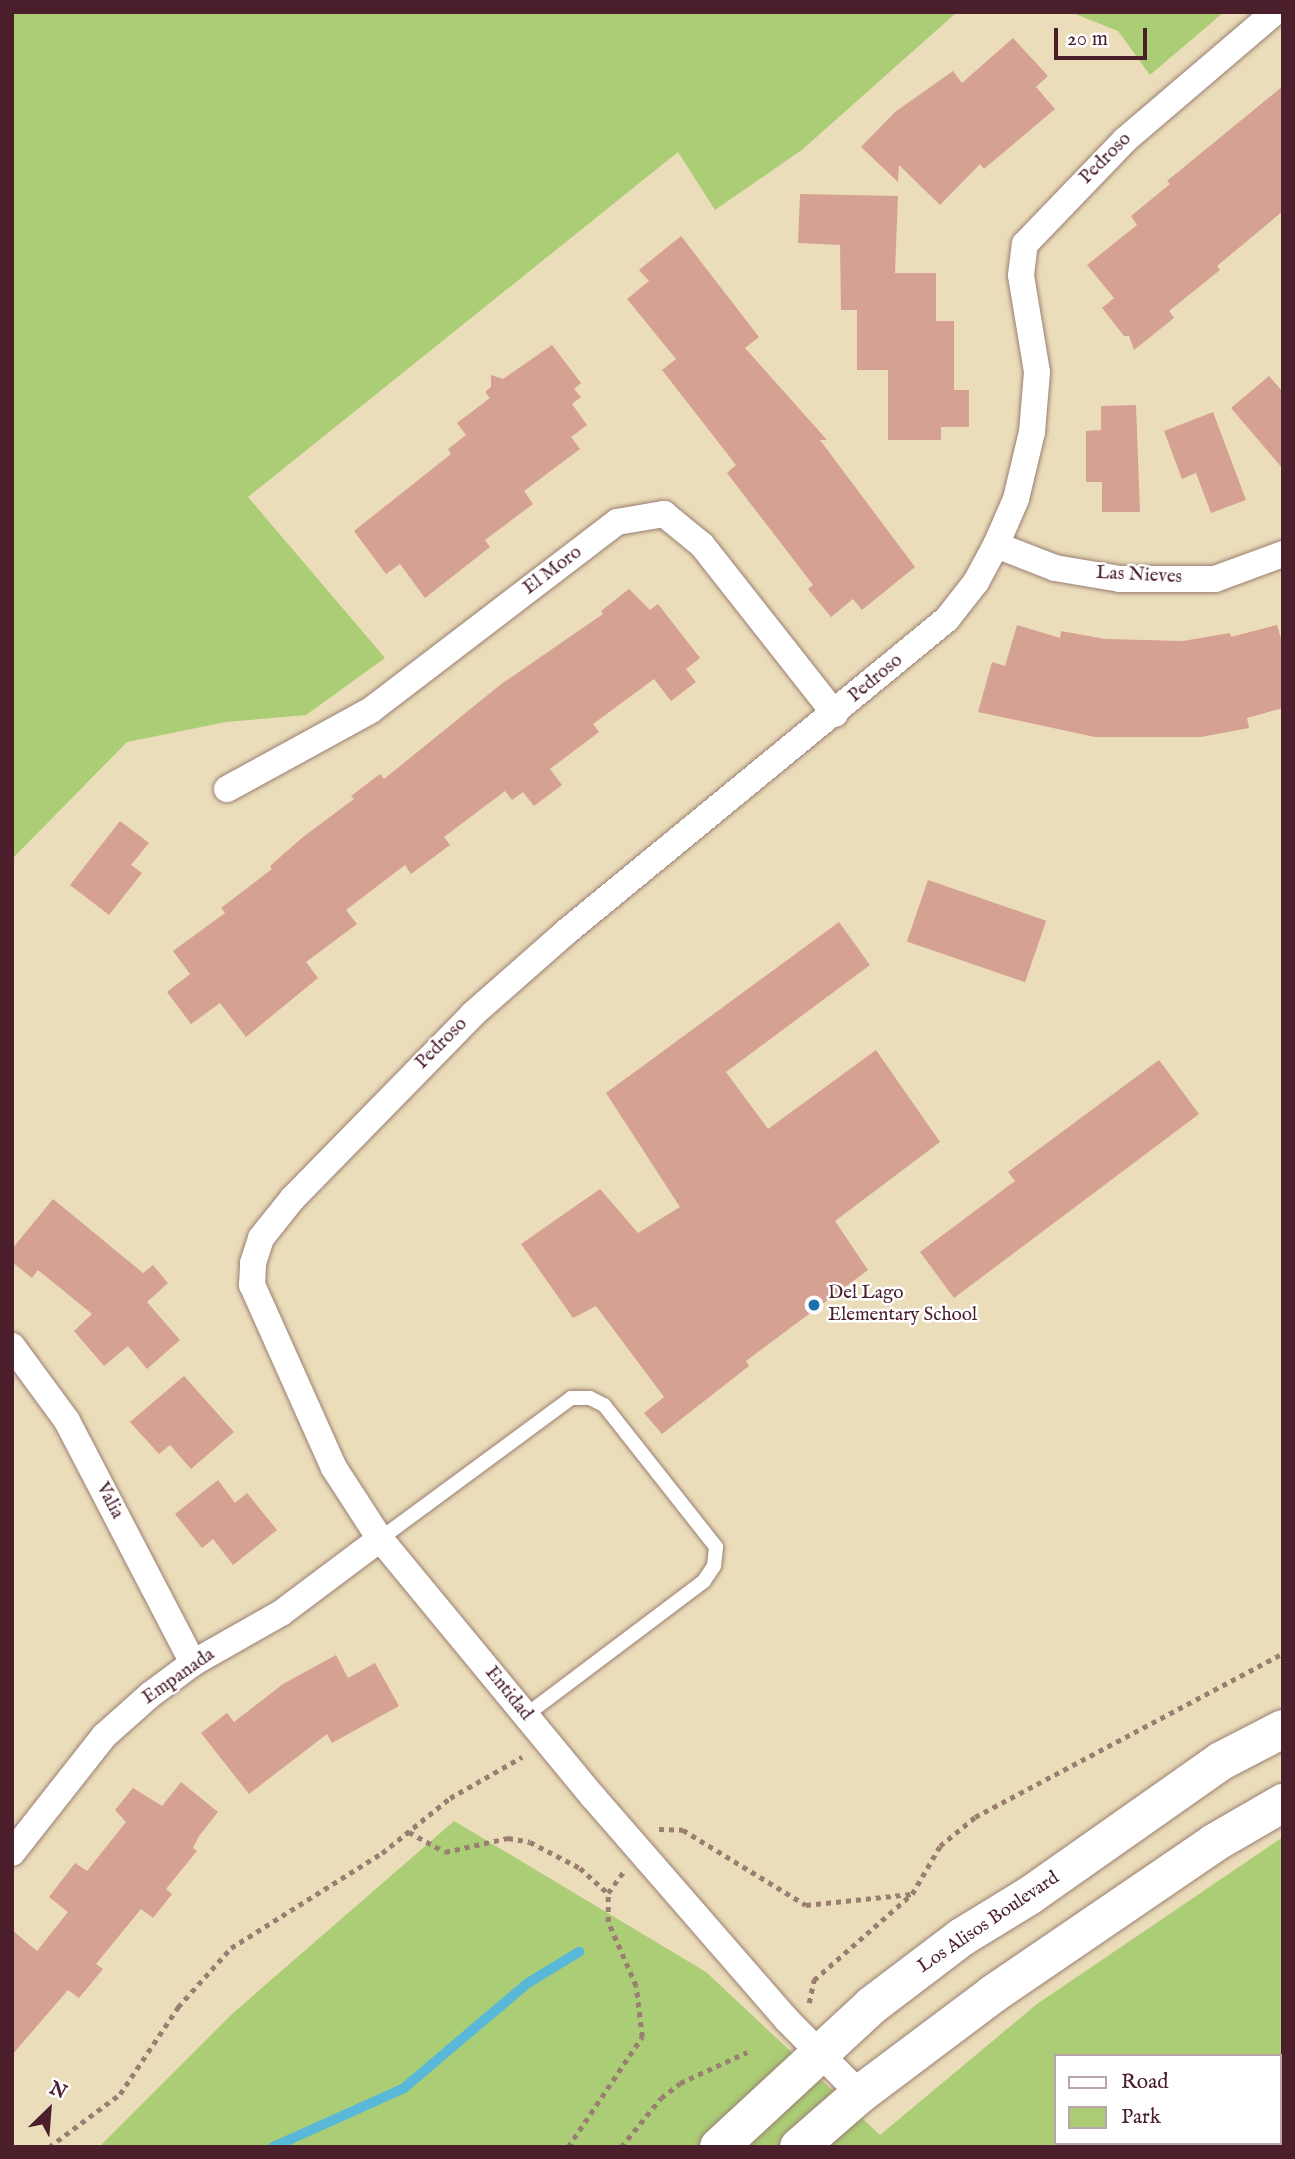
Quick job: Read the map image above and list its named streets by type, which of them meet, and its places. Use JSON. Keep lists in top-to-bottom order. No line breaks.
{"streets":{"main road":["Los Alisos Boulevard"],"street":["Pedroso","El Moro","Las Nieves","Valia","Empanada","Entidad"]},"crossings":[["Pedroso","El Moro"],["Pedroso","Las Nieves"],["Pedroso","Entidad"],["Valia","Empanada"],["Empanada","Entidad"],["Entidad","Los Alisos Boulevard"]],"places":["Del Lago Elementary School"],"legend":["Road","Park"],"scale_bar":"20 m","north":"top right"}
